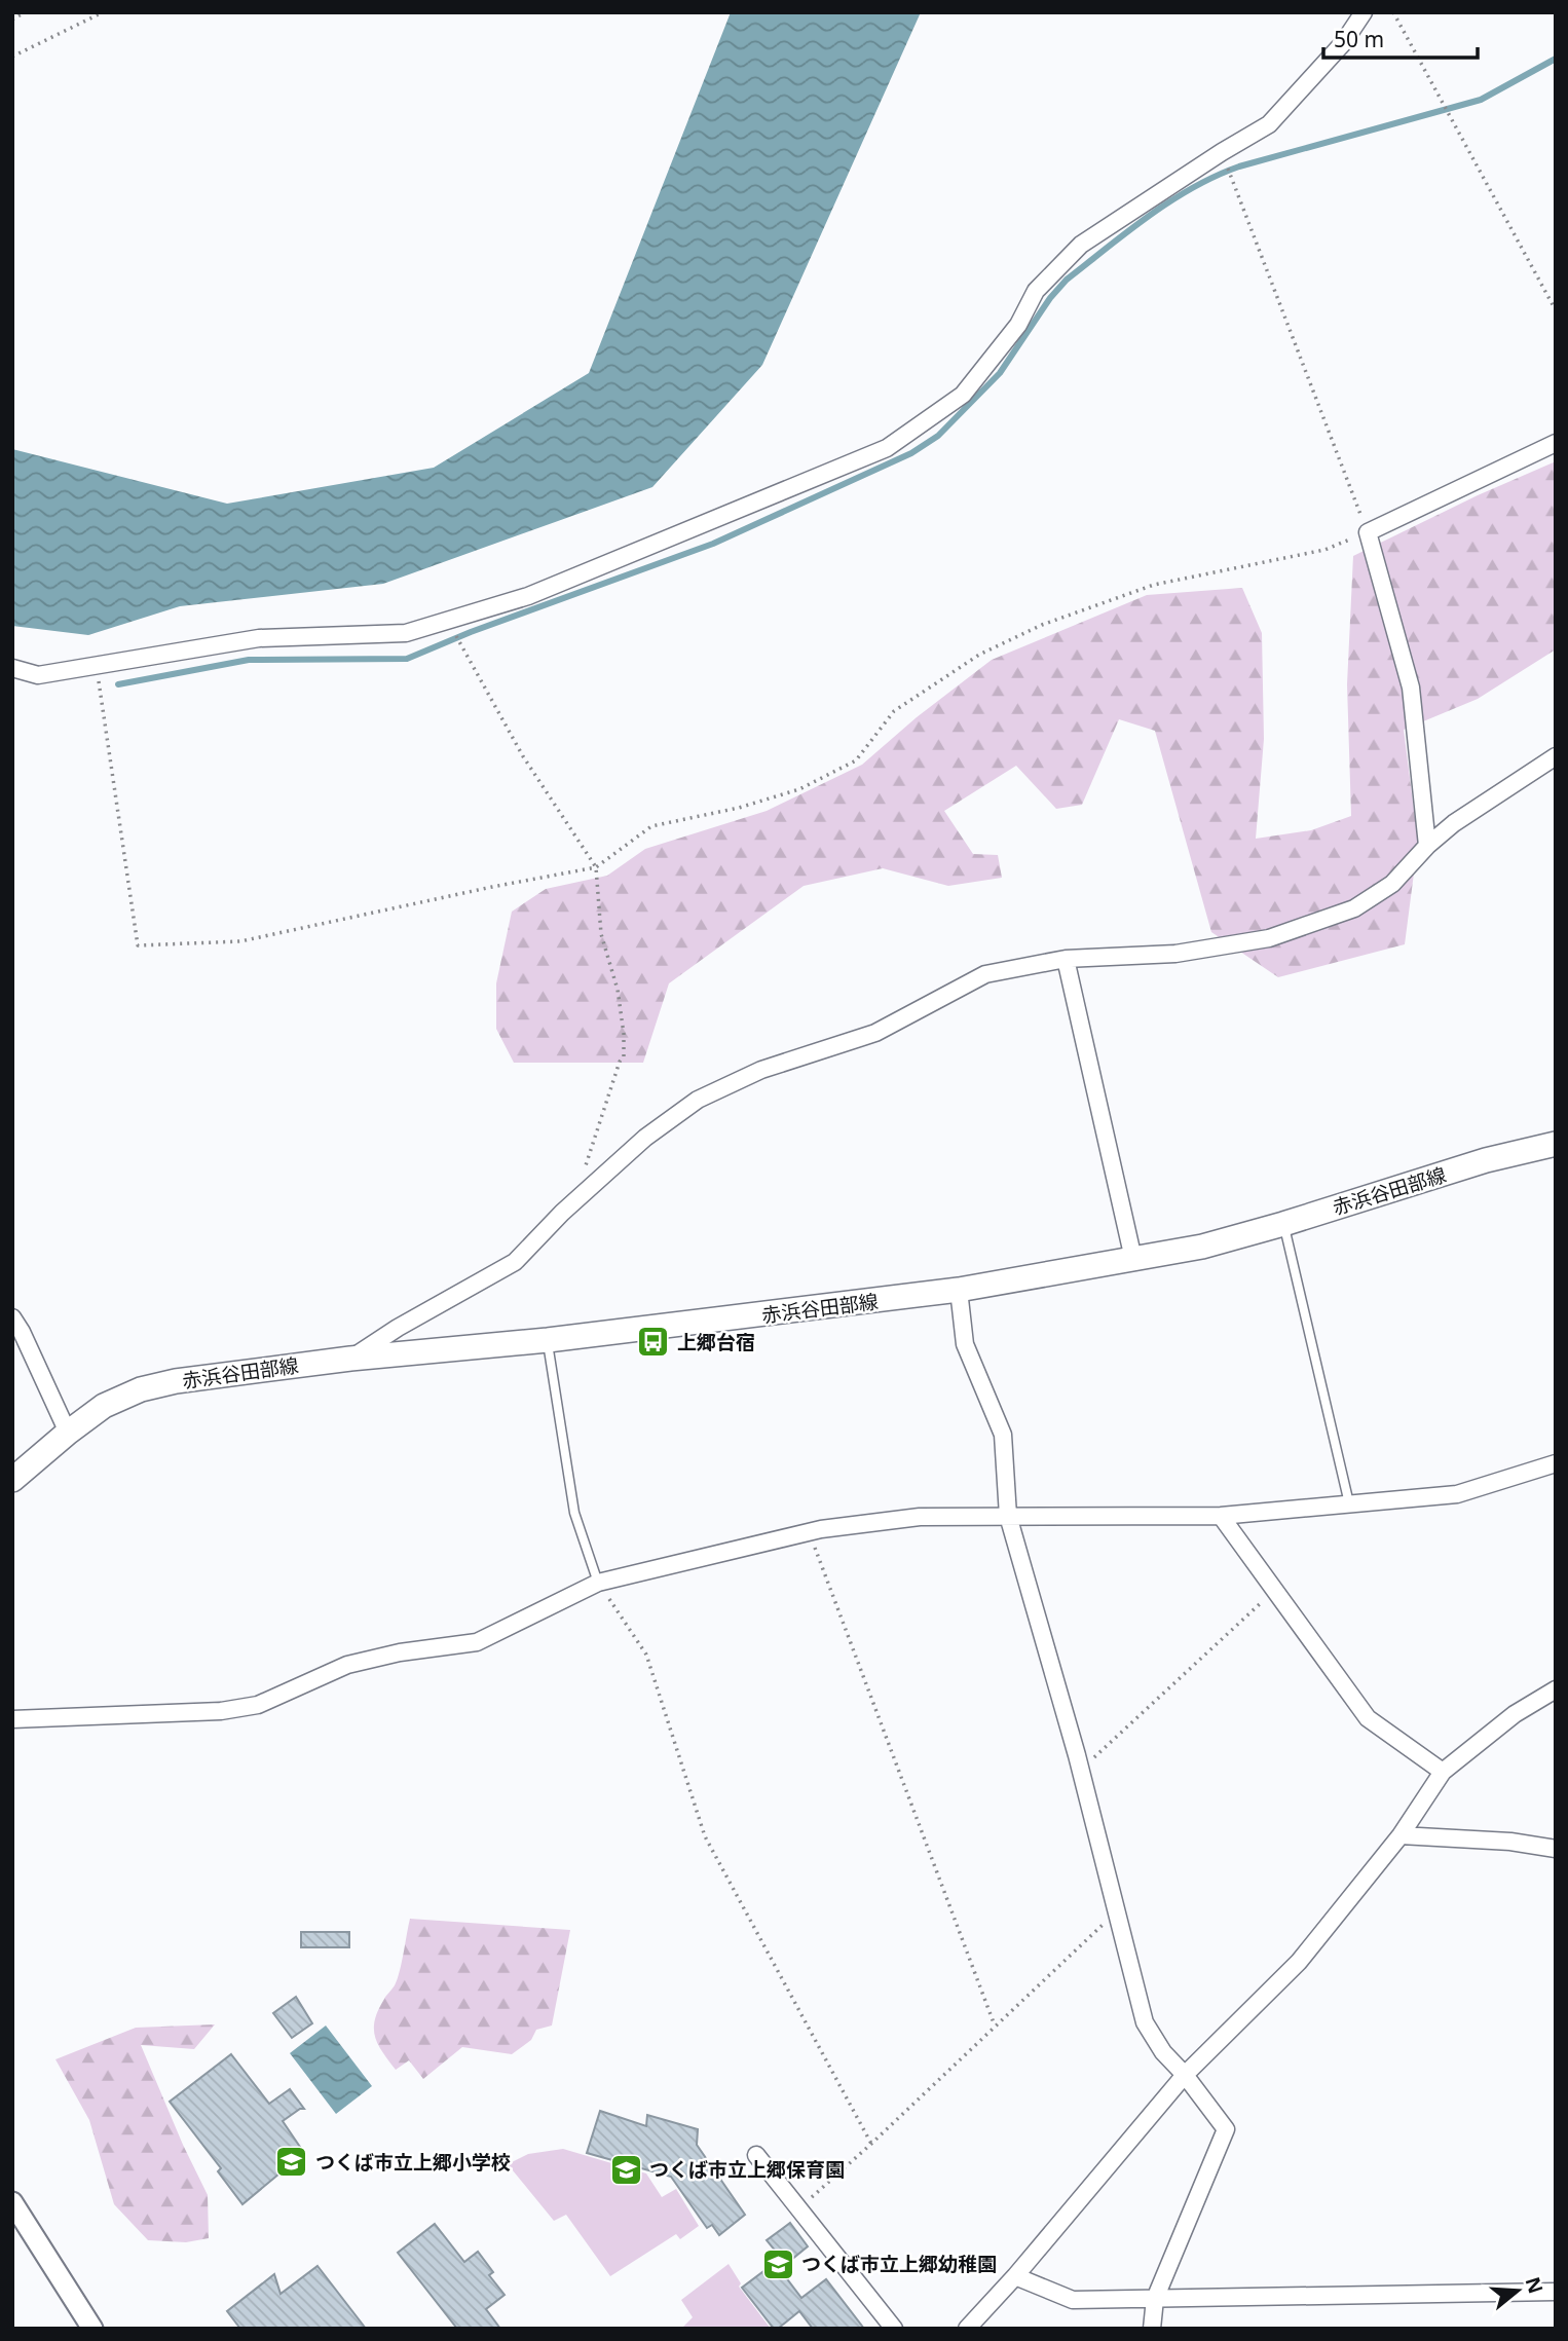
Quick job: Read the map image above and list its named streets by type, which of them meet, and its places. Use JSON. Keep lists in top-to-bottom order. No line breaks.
{"streets":{"main road":["赤浜谷田部線"]},"places":{"bus stop":["上郷台宿"],"school or university":["つくば市立上郷小学校","つくば市立上郷保育園","つくば市立上郷幼稚園"]},"scale_bar":"50 m","north":"right"}
